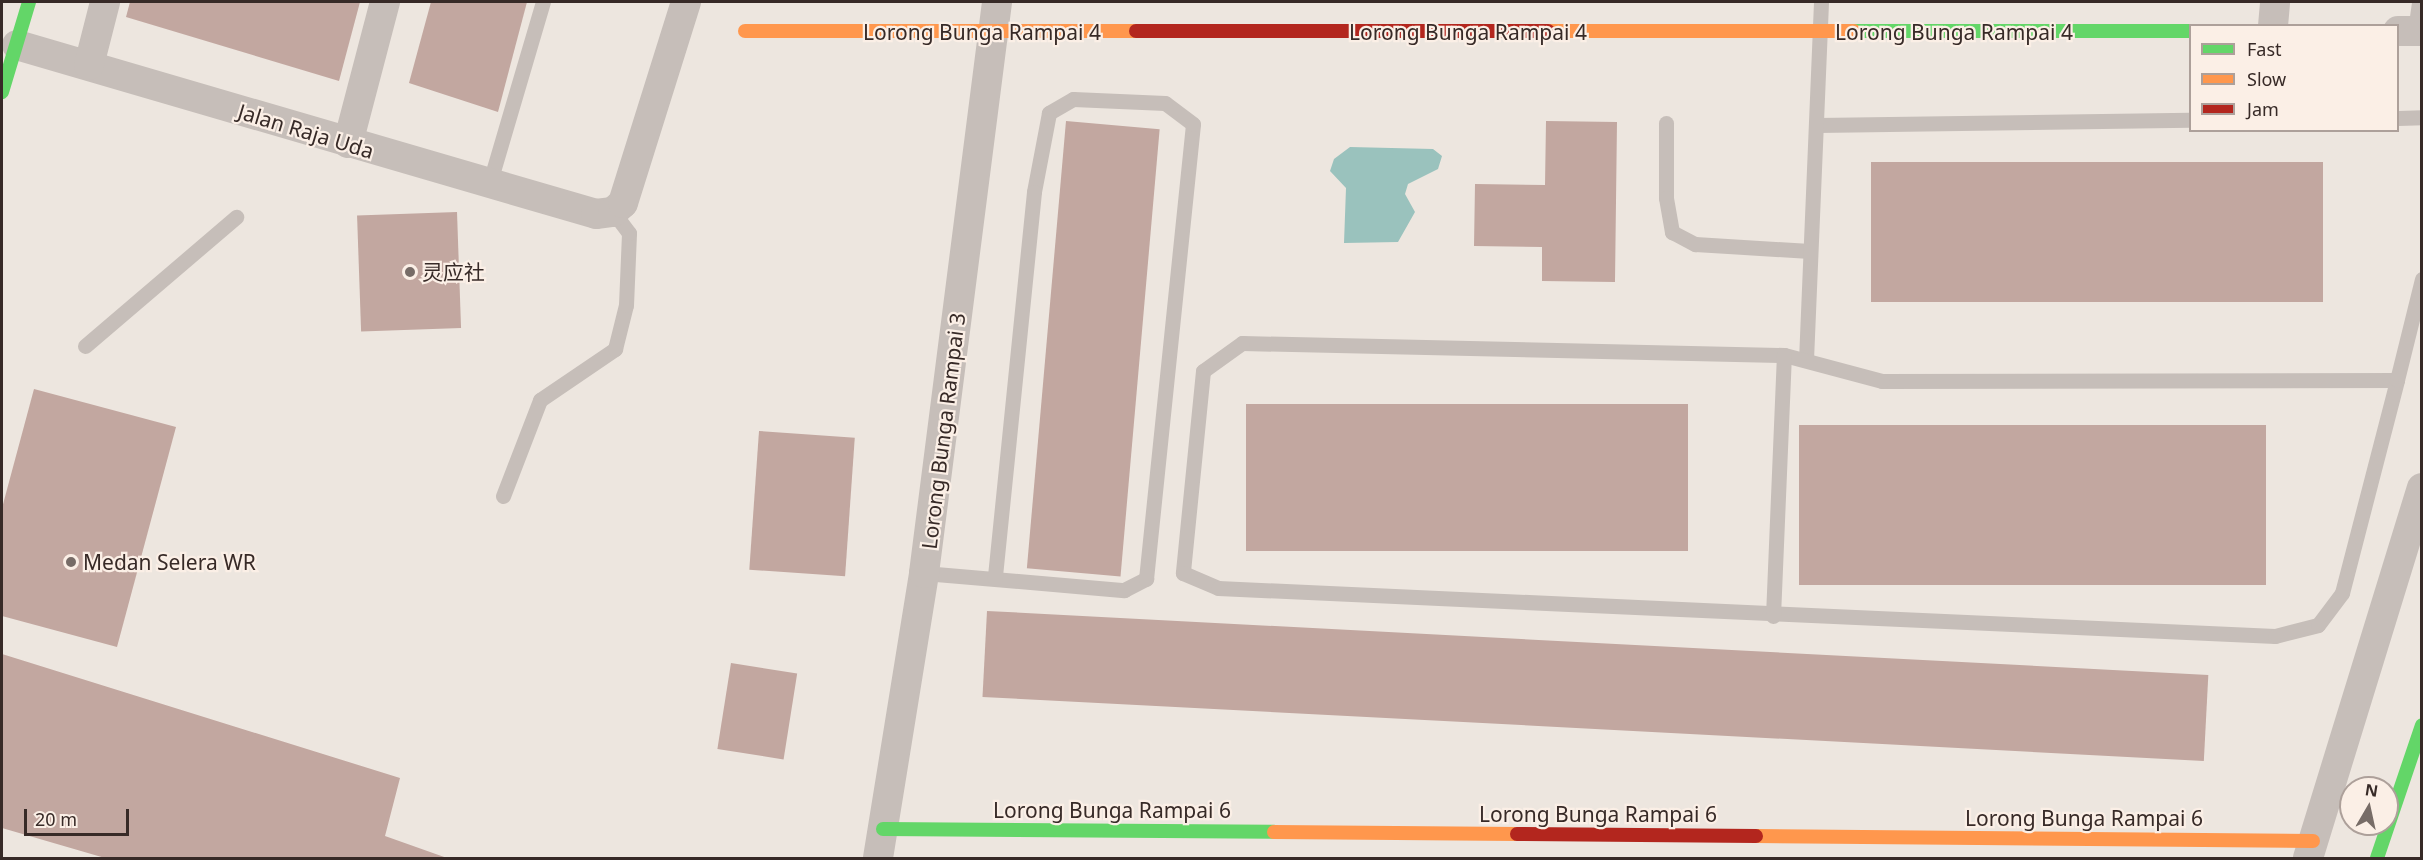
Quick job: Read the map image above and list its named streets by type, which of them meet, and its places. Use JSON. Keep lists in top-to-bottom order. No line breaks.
{"streets":{"street":["Lorong Bunga Rampai 4","Jalan Raja Uda","Lorong Bunga Rampai 3","Lorong Bunga Rampai 6"]},"crossings":[["Lorong Bunga Rampai 4","Lorong Bunga Rampai 3"],["Lorong Bunga Rampai 3","Lorong Bunga Rampai 6"]],"places":["灵应社","Medan Selera WR"],"legend":["Fast","Slow","Jam"],"scale_bar":"20 m","north":"top"}
